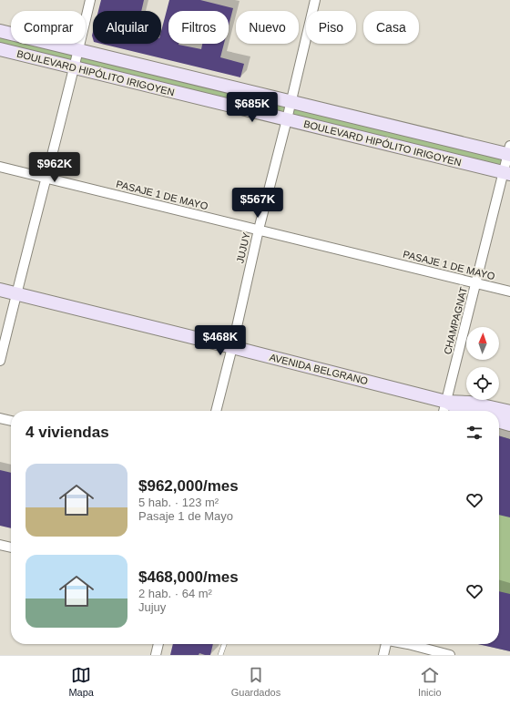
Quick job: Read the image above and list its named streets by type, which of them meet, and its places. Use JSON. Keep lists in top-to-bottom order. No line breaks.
{"streets":{"street":["BOULEVARD HIPÓLITO IRIGOYEN","PASAJE 1 DE MAYO","JUJUY","CHAMPAGNAT","AVENIDA BELGRANO"]},"crossings":[["BOULEVARD HIPÓLITO IRIGOYEN","JUJUY"],["BOULEVARD HIPÓLITO IRIGOYEN","CHAMPAGNAT"],["PASAJE 1 DE MAYO","JUJUY"],["PASAJE 1 DE MAYO","CHAMPAGNAT"],["JUJUY","AVENIDA BELGRANO"],["CHAMPAGNAT","AVENIDA BELGRANO"]],"north":"top","page":{"chip":["Comprar","Alquilar","Filtros","Nuevo","Piso","Casa"],"price":["$685K","$962K","$567K","$468K"],"heading":"4 viviendas","list":[{"name":"$962,000/mes","note":"5 hab. · 123 m² · Pasaje 1 de Mayo"},{"name":"$468,000/mes","note":"2 hab. · 64 m² · Jujuy"}],"tabs":["Mapa","Guardados","Inicio"]}}
